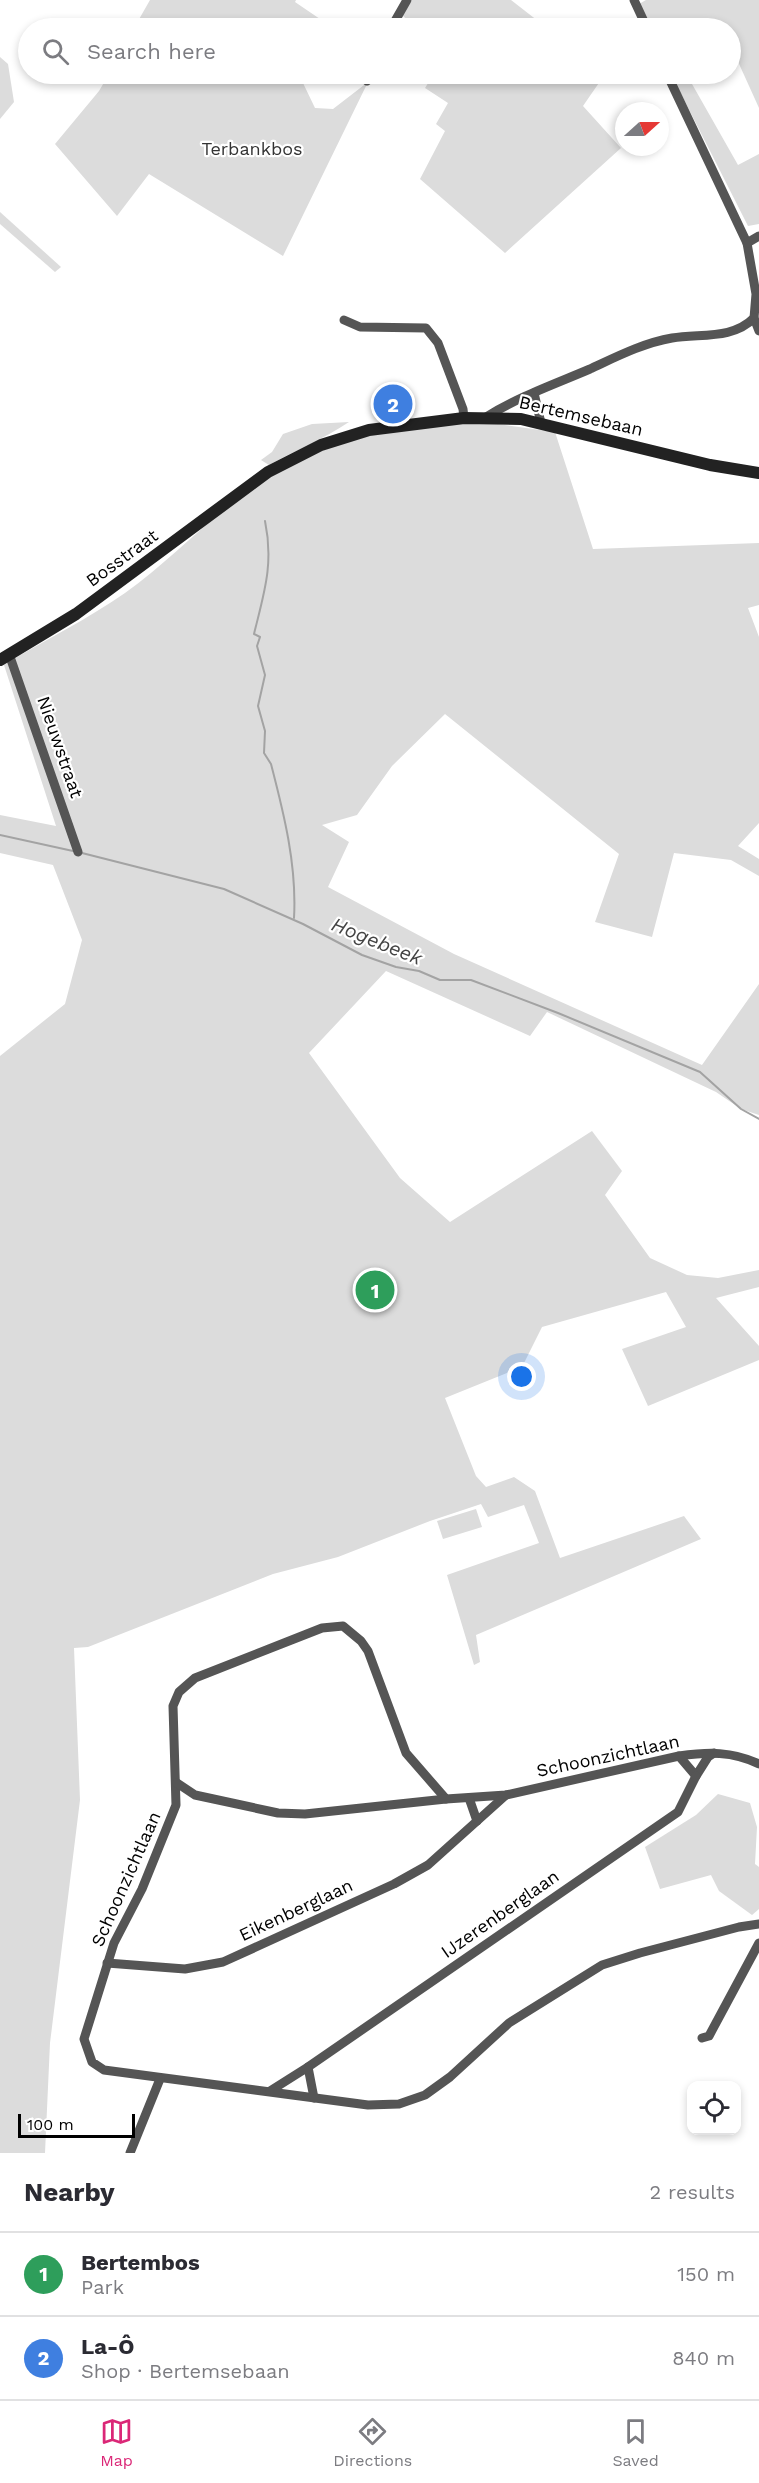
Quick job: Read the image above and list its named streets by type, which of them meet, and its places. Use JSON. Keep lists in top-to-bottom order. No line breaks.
{"streets":{"street":["Bertemsebaan","Bosstraat","Nieuwstraat","Schoonzichtlaan","Eikenberglaan","IJzerenberglaan"]},"crossings":[["Bertemsebaan","Bosstraat"],["Bosstraat","Nieuwstraat"],["Schoonzichtlaan","Eikenberglaan"],["Schoonzichtlaan","IJzerenberglaan"]],"water":["Hogebeek"],"parks":["Terbankbos"],"scale_bar":"100 m","north":"right","page":{"search":"Search here","pins":["2","1"],"scale":"100 m","heading":["Nearby","2 results"],"list":[{"mark":"1","name":"Bertembos","note":"Park","value":"150 m"},{"mark":"2","name":"La-Ô","note":"Shop · Bertemsebaan","value":"840 m"}],"nav":["Map","Directions","Saved"]}}
